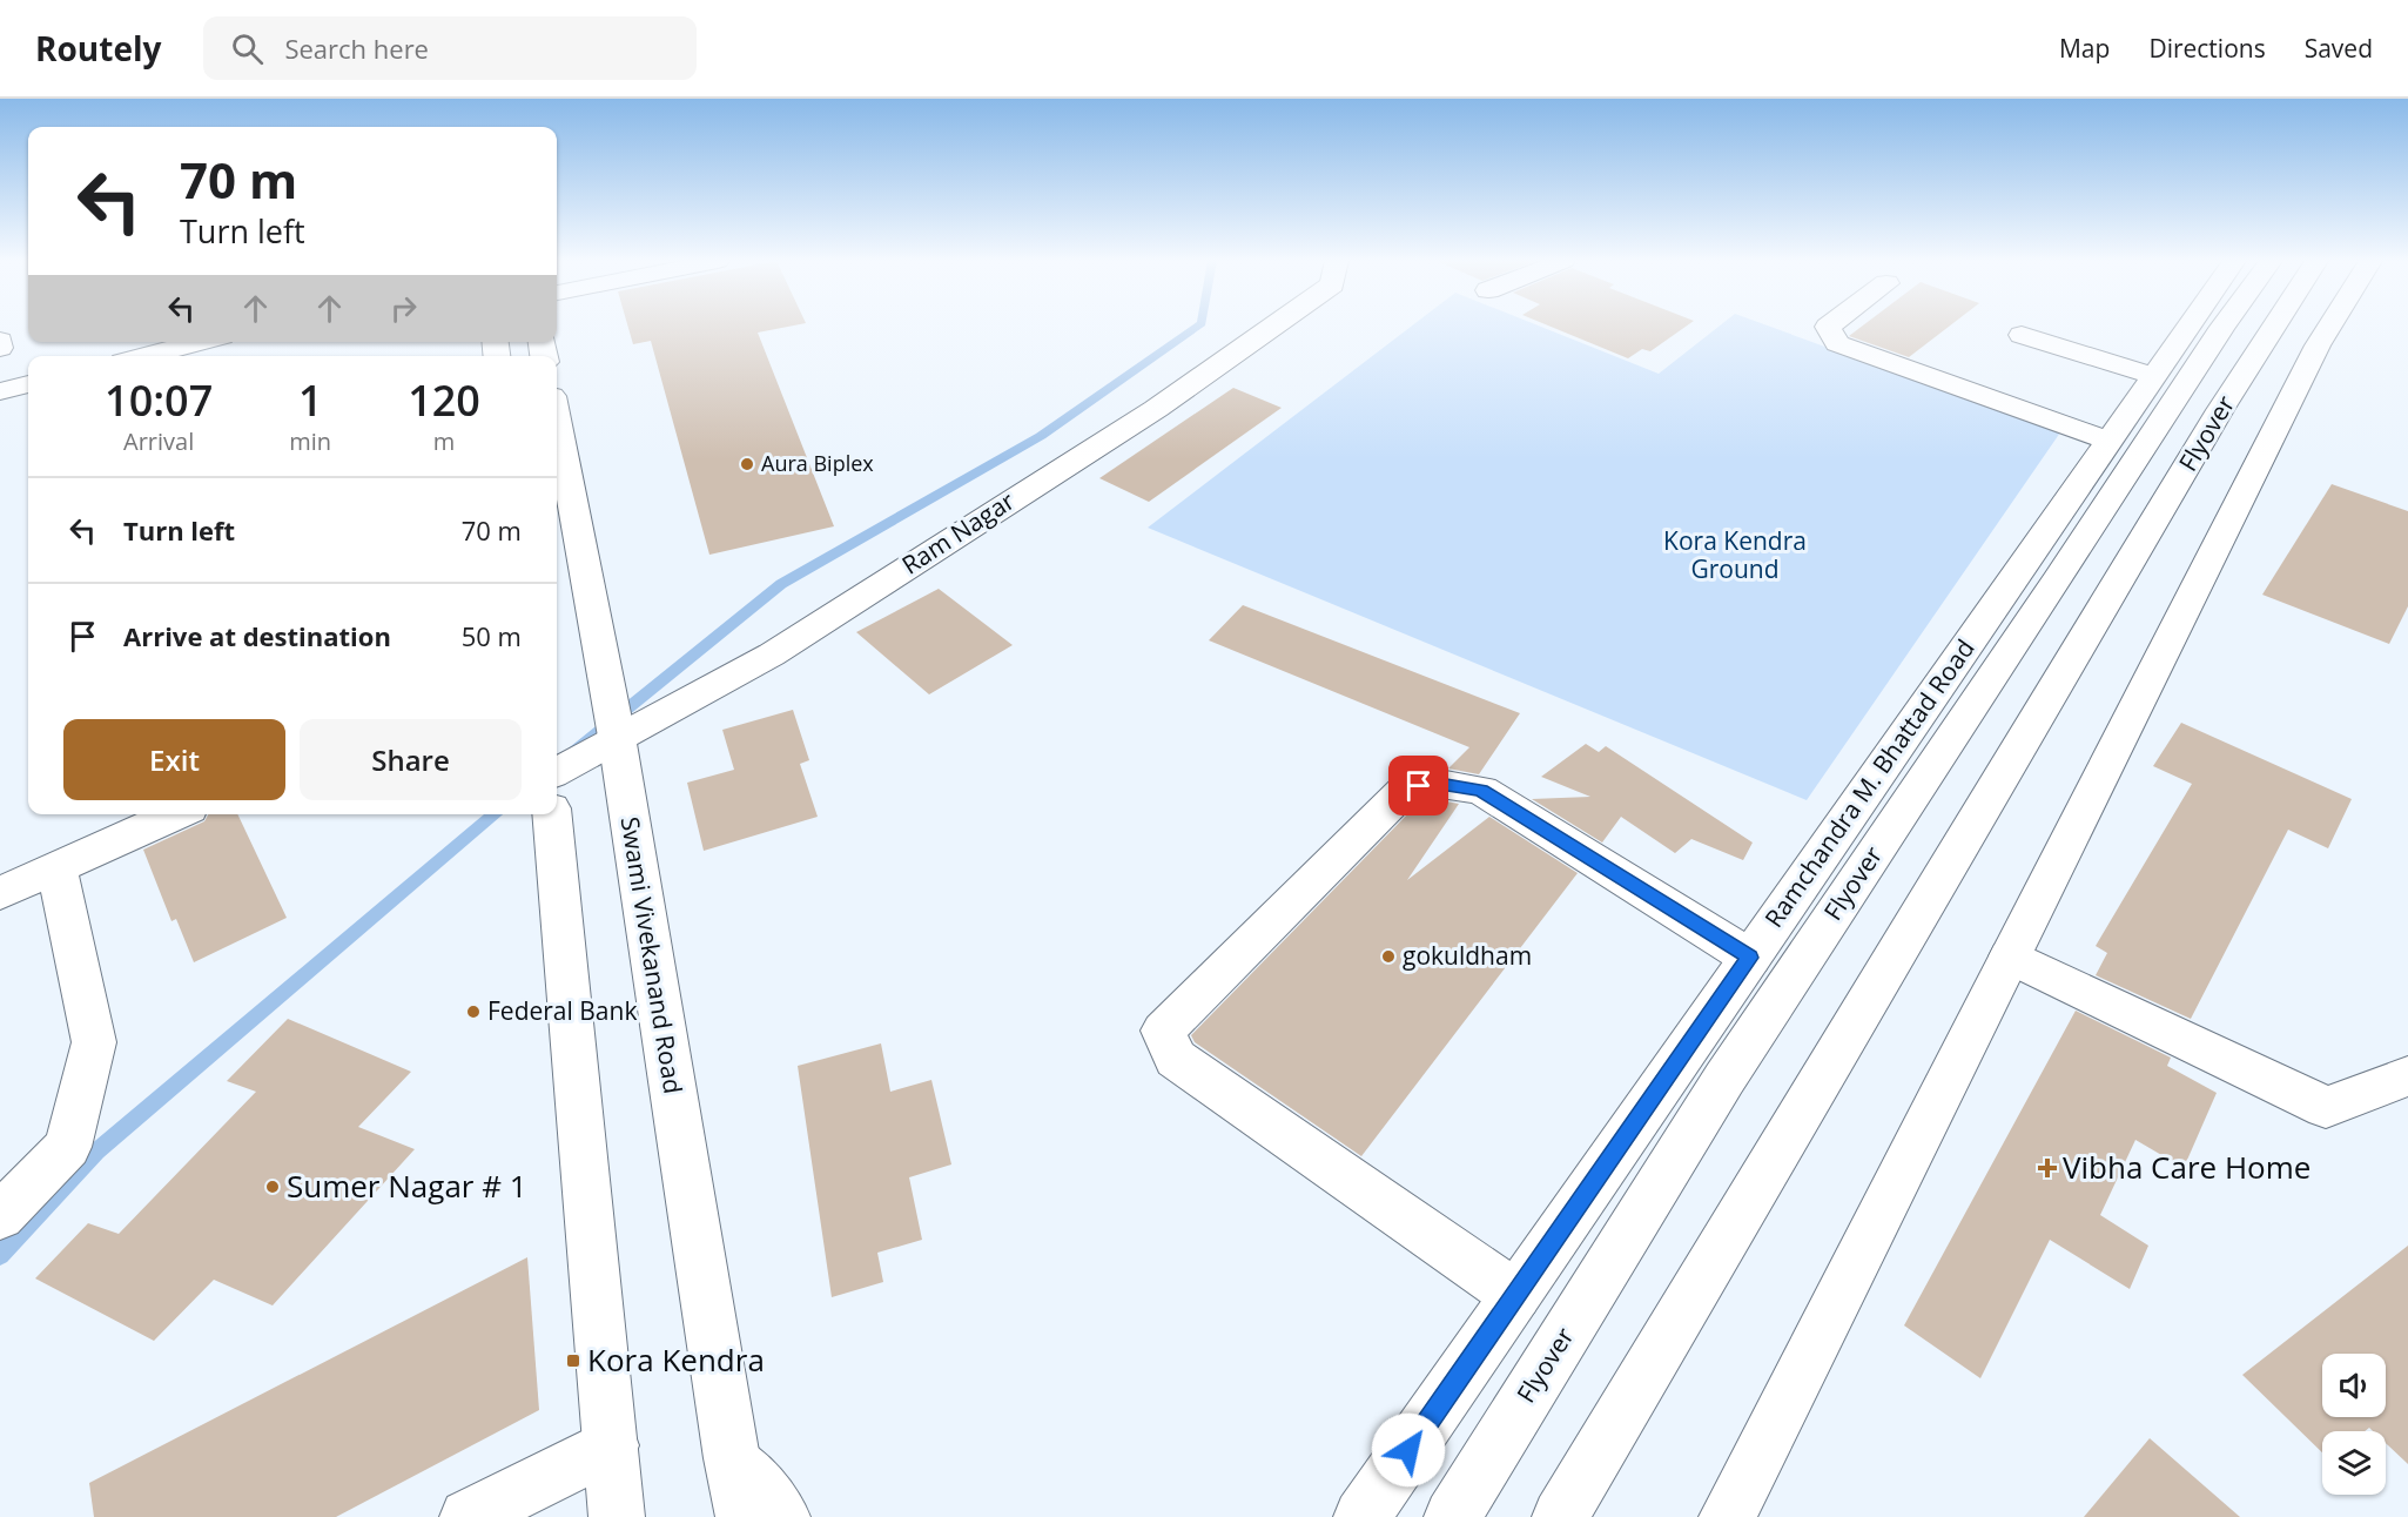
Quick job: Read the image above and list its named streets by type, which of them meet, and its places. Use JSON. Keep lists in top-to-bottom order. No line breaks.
{"streets":{"main road":["Flyover","Ram Nagar","Ramchandra M. Bhattad Road","Swami Vivekanand Road"]},"crossings":[["Ram Nagar","Swami Vivekanand Road"]],"parks":["Kora Kendra Ground"],"places":{"other":["Aura Biplex","gokuldham","Federal Bank","Sumer Nagar # 1"],"health":["Vibha Care Home"],"transit":["Kora Kendra"]},"page":{"header":"Routely","search":"Search here","nav":["Map","Directions","Saved"],"turn":["70 m","Turn left"],"eta":["10:07","Arrival","1","min","120","m"],"list":[{"name":"Turn left","value":"70 m"},{"name":"Arrive at destination","value":"50 m"}],"buttons":["Exit","Share"]}}
